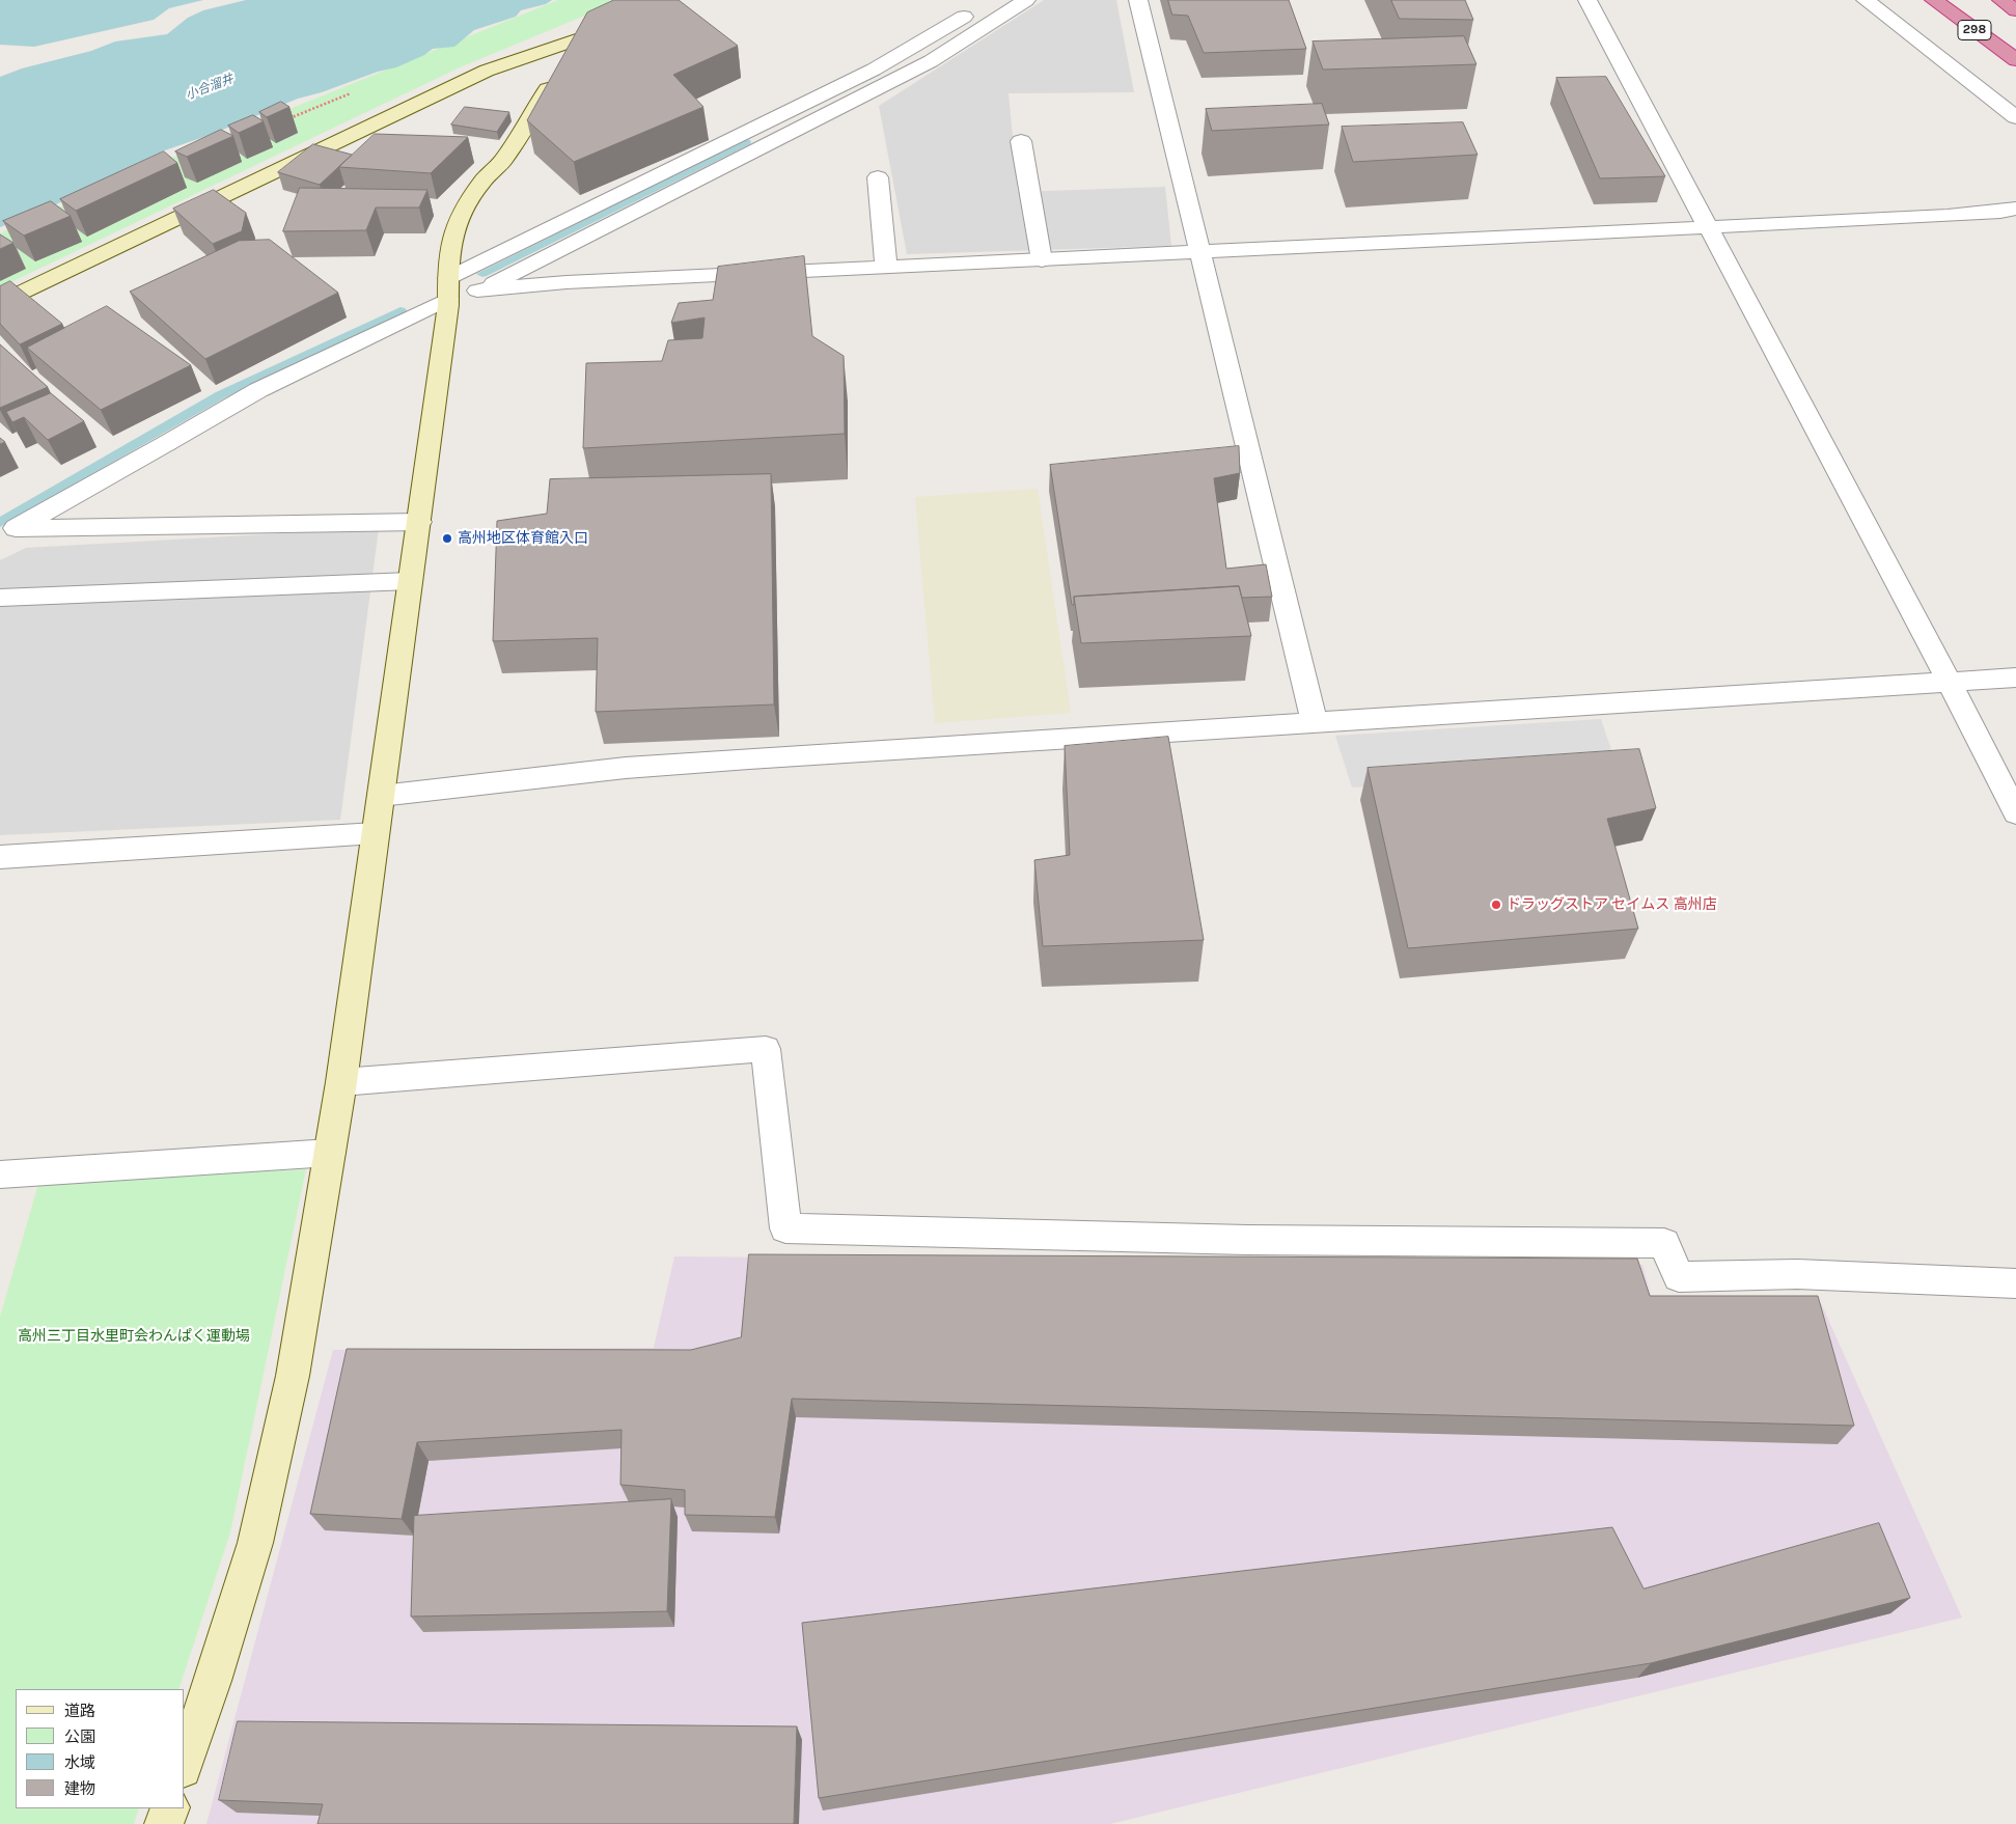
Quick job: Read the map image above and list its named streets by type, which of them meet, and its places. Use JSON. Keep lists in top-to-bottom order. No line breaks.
{"streets":{"highway":["298"]},"water":["小合溜井"],"parks":["高州三丁目水里町会わんぱく運動場"],"places":["高州地区体育館入口","ドラッグストア セイムス 高州店"],"legend":["道路","公園","水域","建物"]}
